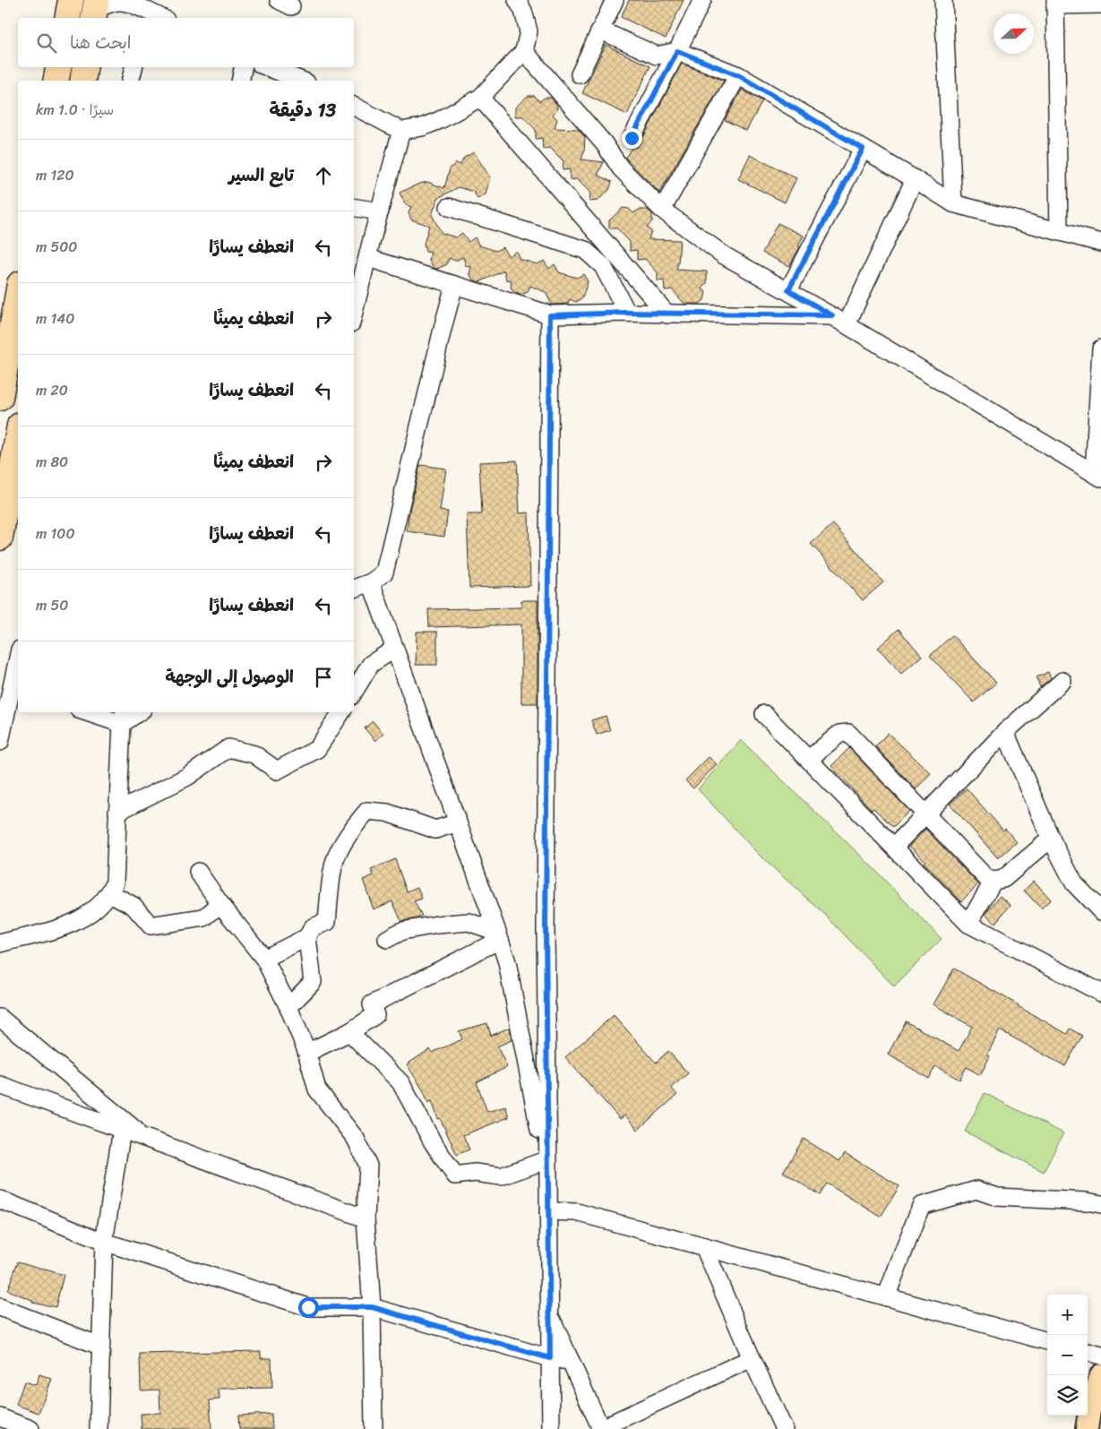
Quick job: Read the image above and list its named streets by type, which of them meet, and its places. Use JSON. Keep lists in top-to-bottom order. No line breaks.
{"north":"right","page":{"search":"ابحث هنا","heading":["13 دقيقة","سيرًا · 1.0 km"],"list":[["تابع السير","120 m"],["انعطف يسارًا","500 m"],["انعطف يمينًا","140 m"],["انعطف يسارًا","20 m"],["انعطف يمينًا","80 m"],["انعطف يسارًا","100 m"],["انعطف يسارًا","50 m"],"الوصول إلى الوجهة"],"map_buttons":["+","−"]}}
